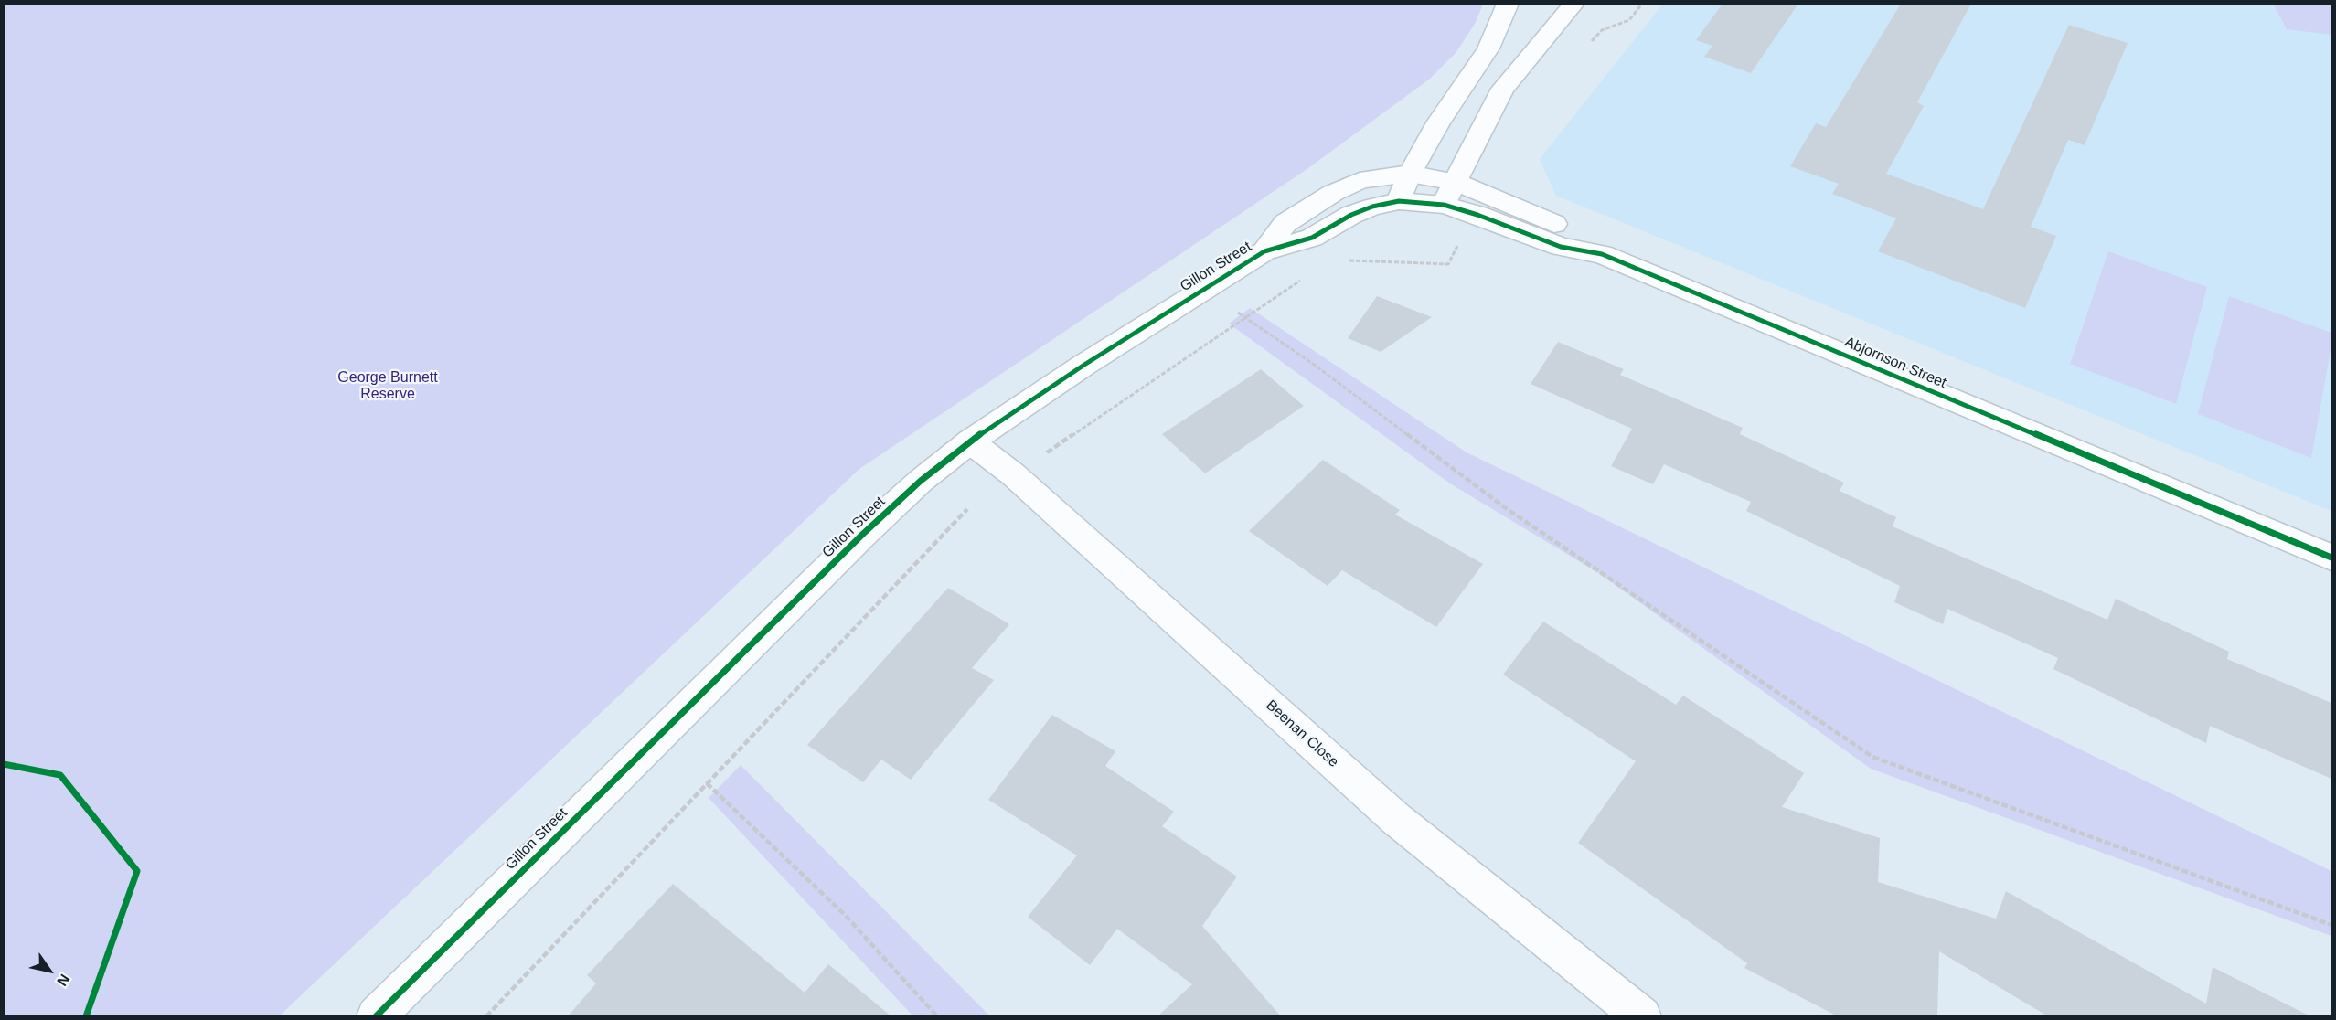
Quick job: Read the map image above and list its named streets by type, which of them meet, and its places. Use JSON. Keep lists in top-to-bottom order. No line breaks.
{"streets":{"street":["Gillon Street","Abjornson Street","Beenan Close"]},"crossings":[["Gillon Street","Abjornson Street"],["Gillon Street","Beenan Close"]],"parks":["George Burnett Reserve"],"north":"bottom right"}
